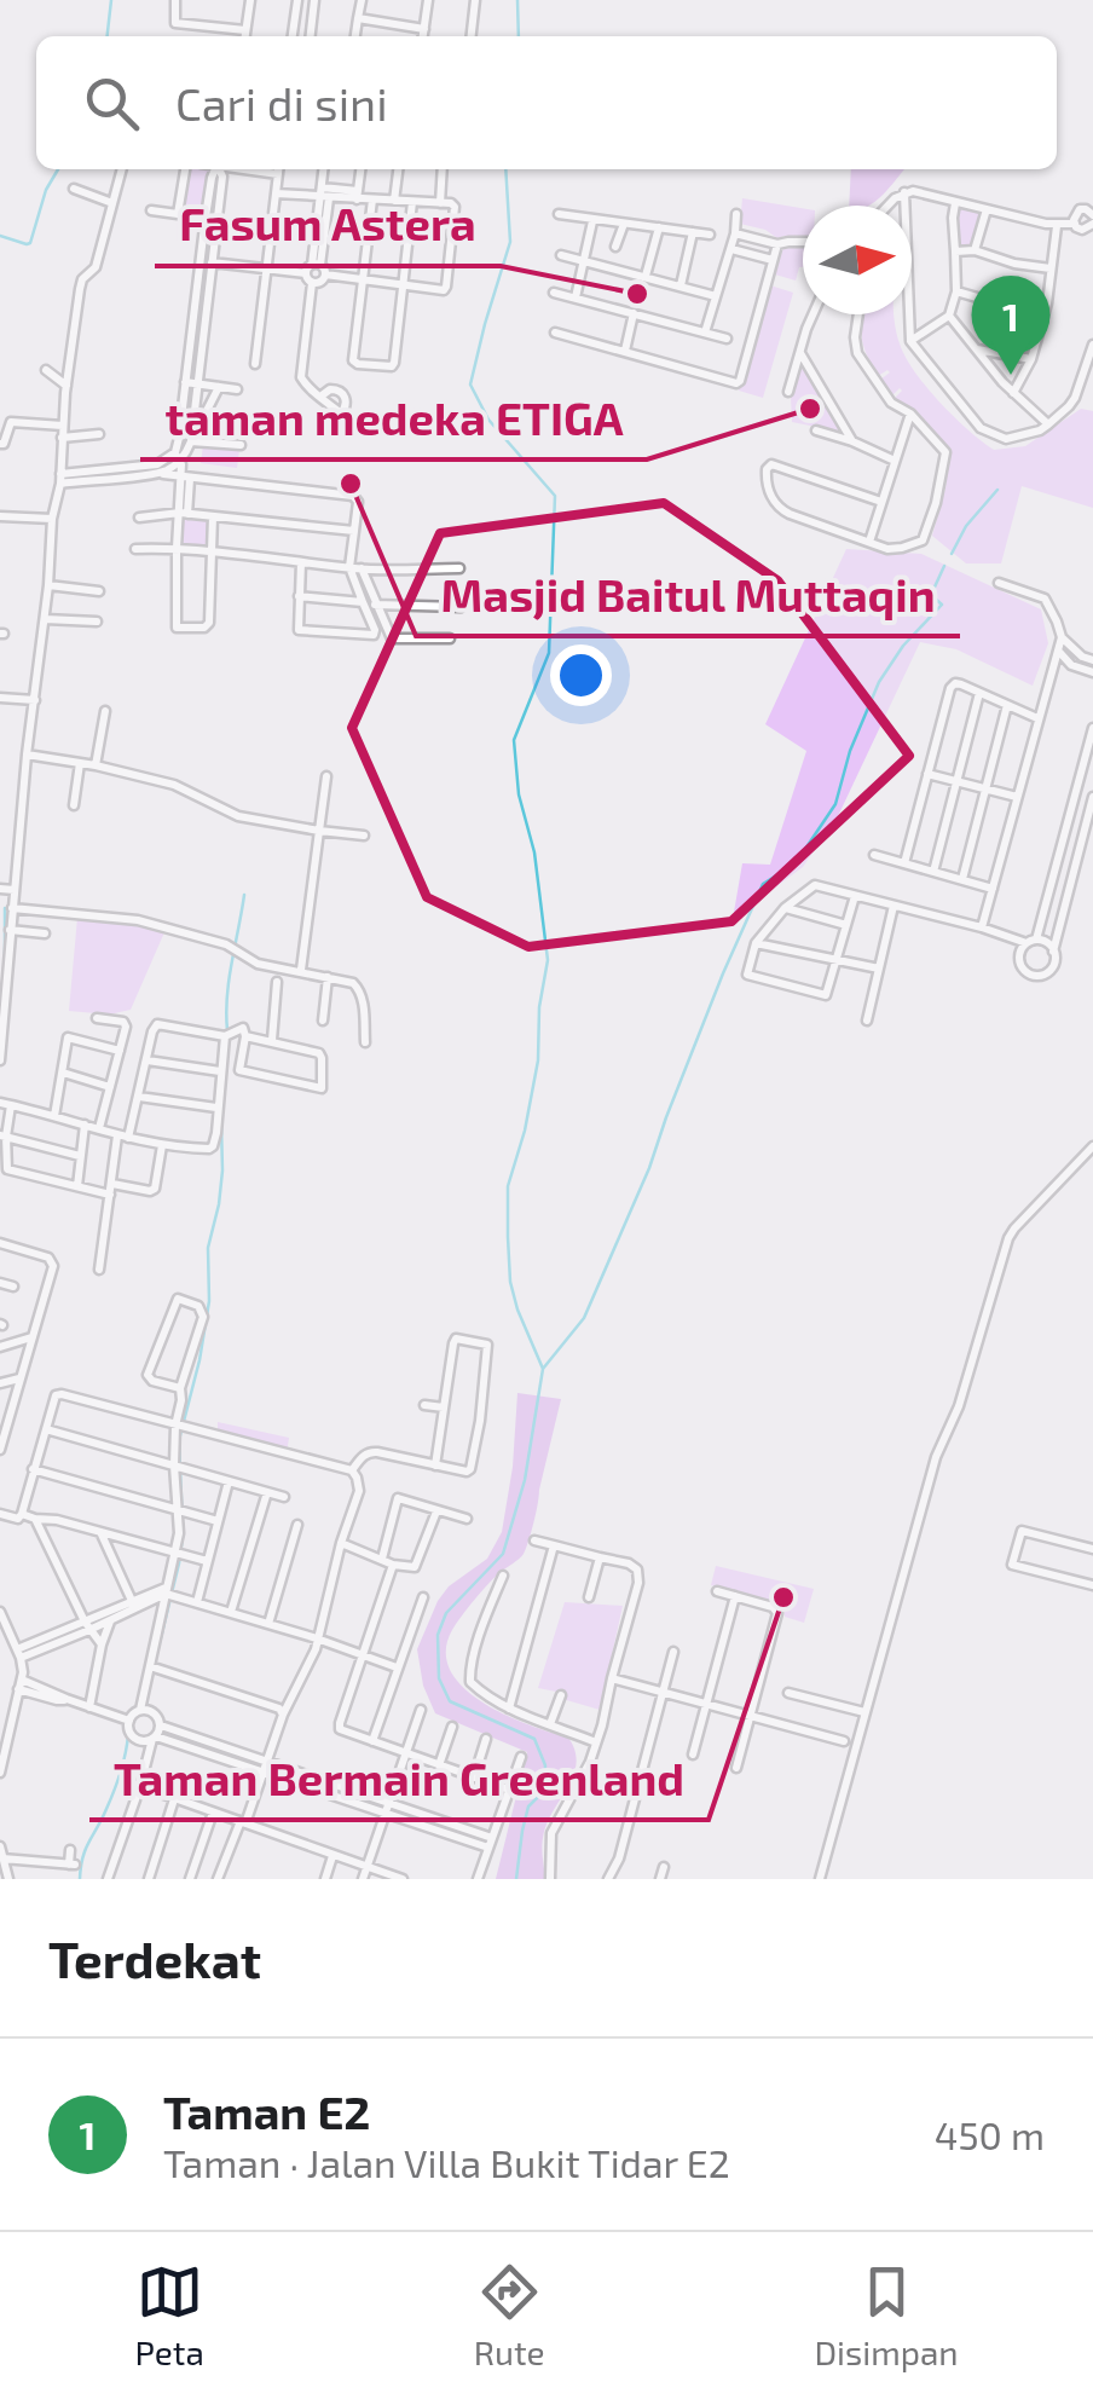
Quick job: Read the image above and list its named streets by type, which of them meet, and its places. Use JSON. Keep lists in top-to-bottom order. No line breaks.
{"places":["Fasum Astera","taman medeka ETIGA","Masjid Baitul Muttaqin","Taman Bermain Greenland"],"north":"right","page":{"search":"Cari di sini","pins":"1","heading":"Terdekat","list":[{"mark":"1","name":"Taman E2","note":"Taman · Jalan Villa Bukit Tidar E2","value":"450 m"}],"nav":["Peta","Rute","Disimpan"]}}
